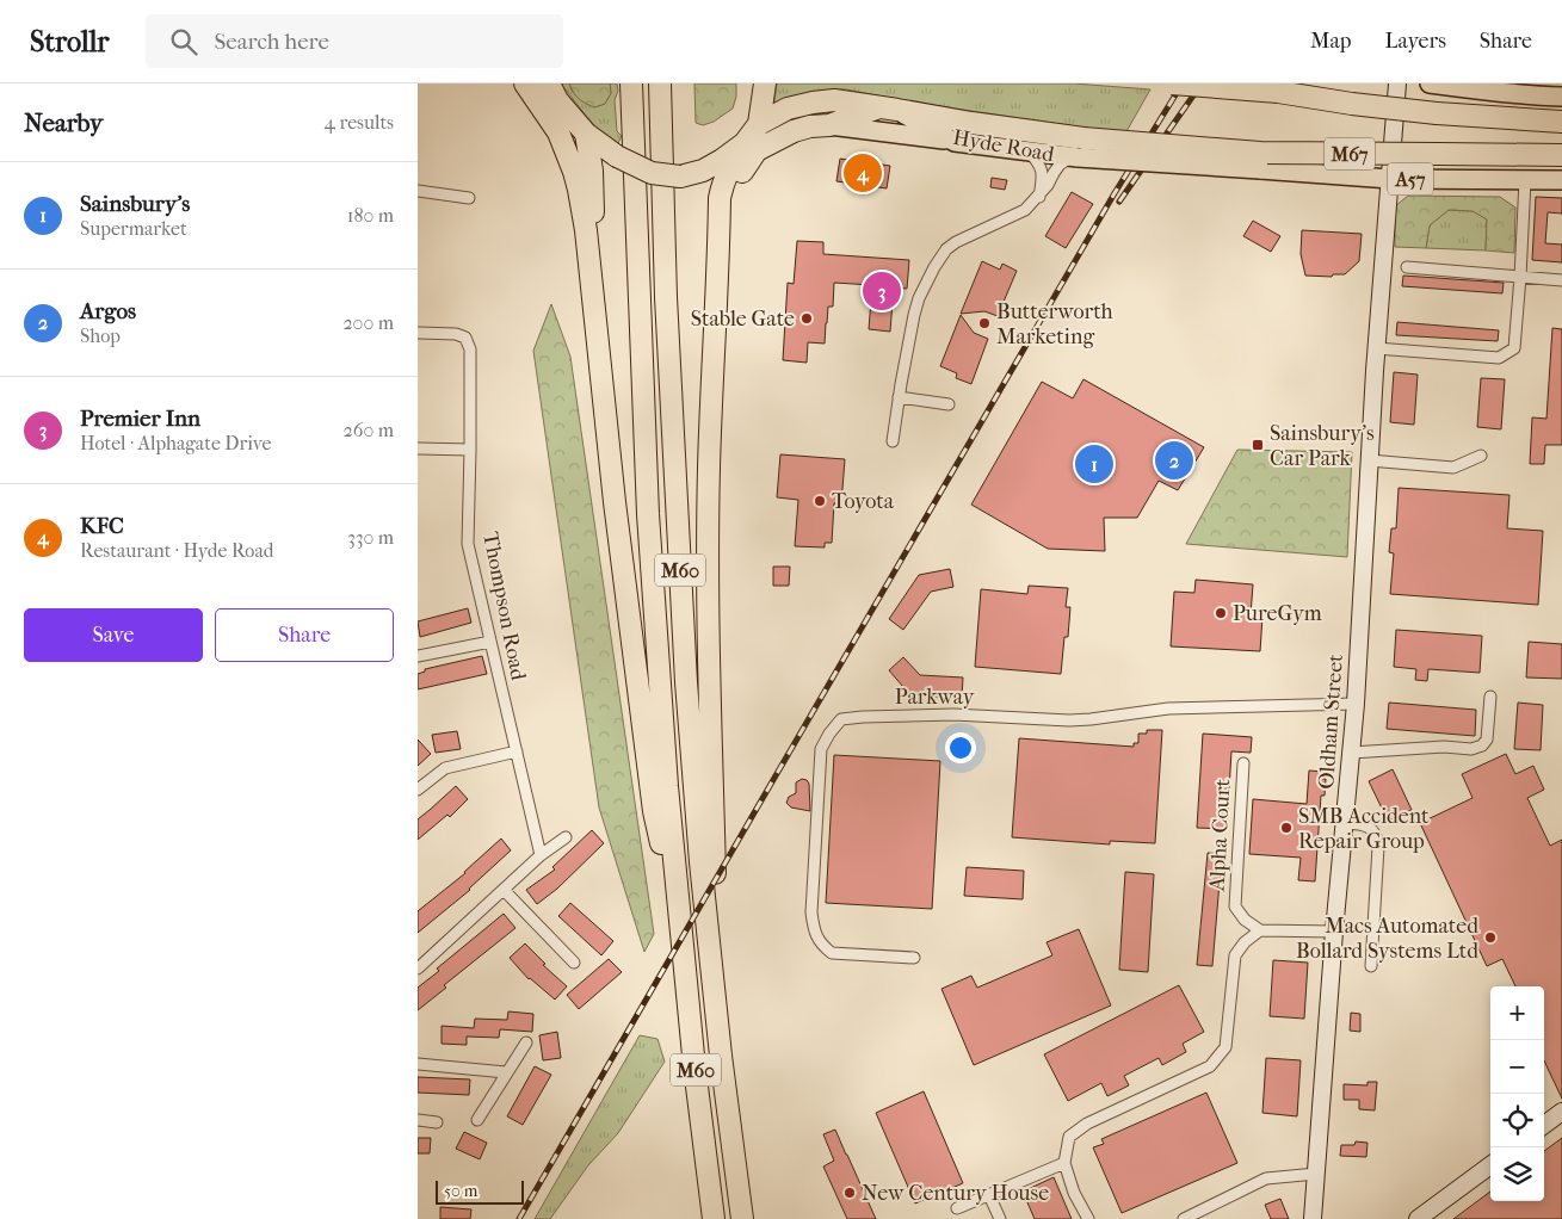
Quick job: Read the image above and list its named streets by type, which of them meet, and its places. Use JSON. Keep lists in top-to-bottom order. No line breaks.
{"streets":{"highway":["Hyde Road","M67","A57","M60"],"street":["Thompson Road","Parkway","Oldham Street","Alpha Court"]},"crossings":[["Hyde Road","M67"],["Hyde Road","A57"],["Hyde Road","Oldham Street"],["M67","A57"],["A57","M60"],["A57","Oldham Street"],["Parkway","Oldham Street"]],"places":{"other":["Stable Gate","Butterworth Marketing","Toyota","PureGym","SMB Accident Repair Group","Macs Automated Bollard Systems Ltd","New Century House"],"transit":["Sainsbury's Car Park"]},"scale_bar":"50 m","page":{"header":"Strollr","search":"Search here","nav":["Map","Layers","Share"],"heading":["Nearby","4 results"],"pins":["4","3","2","1"],"list":[{"mark":"1","name":"Sainsbury's","note":"Supermarket","value":"180 m"},{"mark":"2","name":"Argos","note":"Shop","value":"200 m"},{"mark":"3","name":"Premier Inn","note":"Hotel · Alphagate Drive","value":"260 m"},{"mark":"4","name":"KFC","note":"Restaurant · Hyde Road","value":"330 m"}],"buttons":["Save","Share"],"map_buttons":["+","−"],"scale":"50 m"}}
